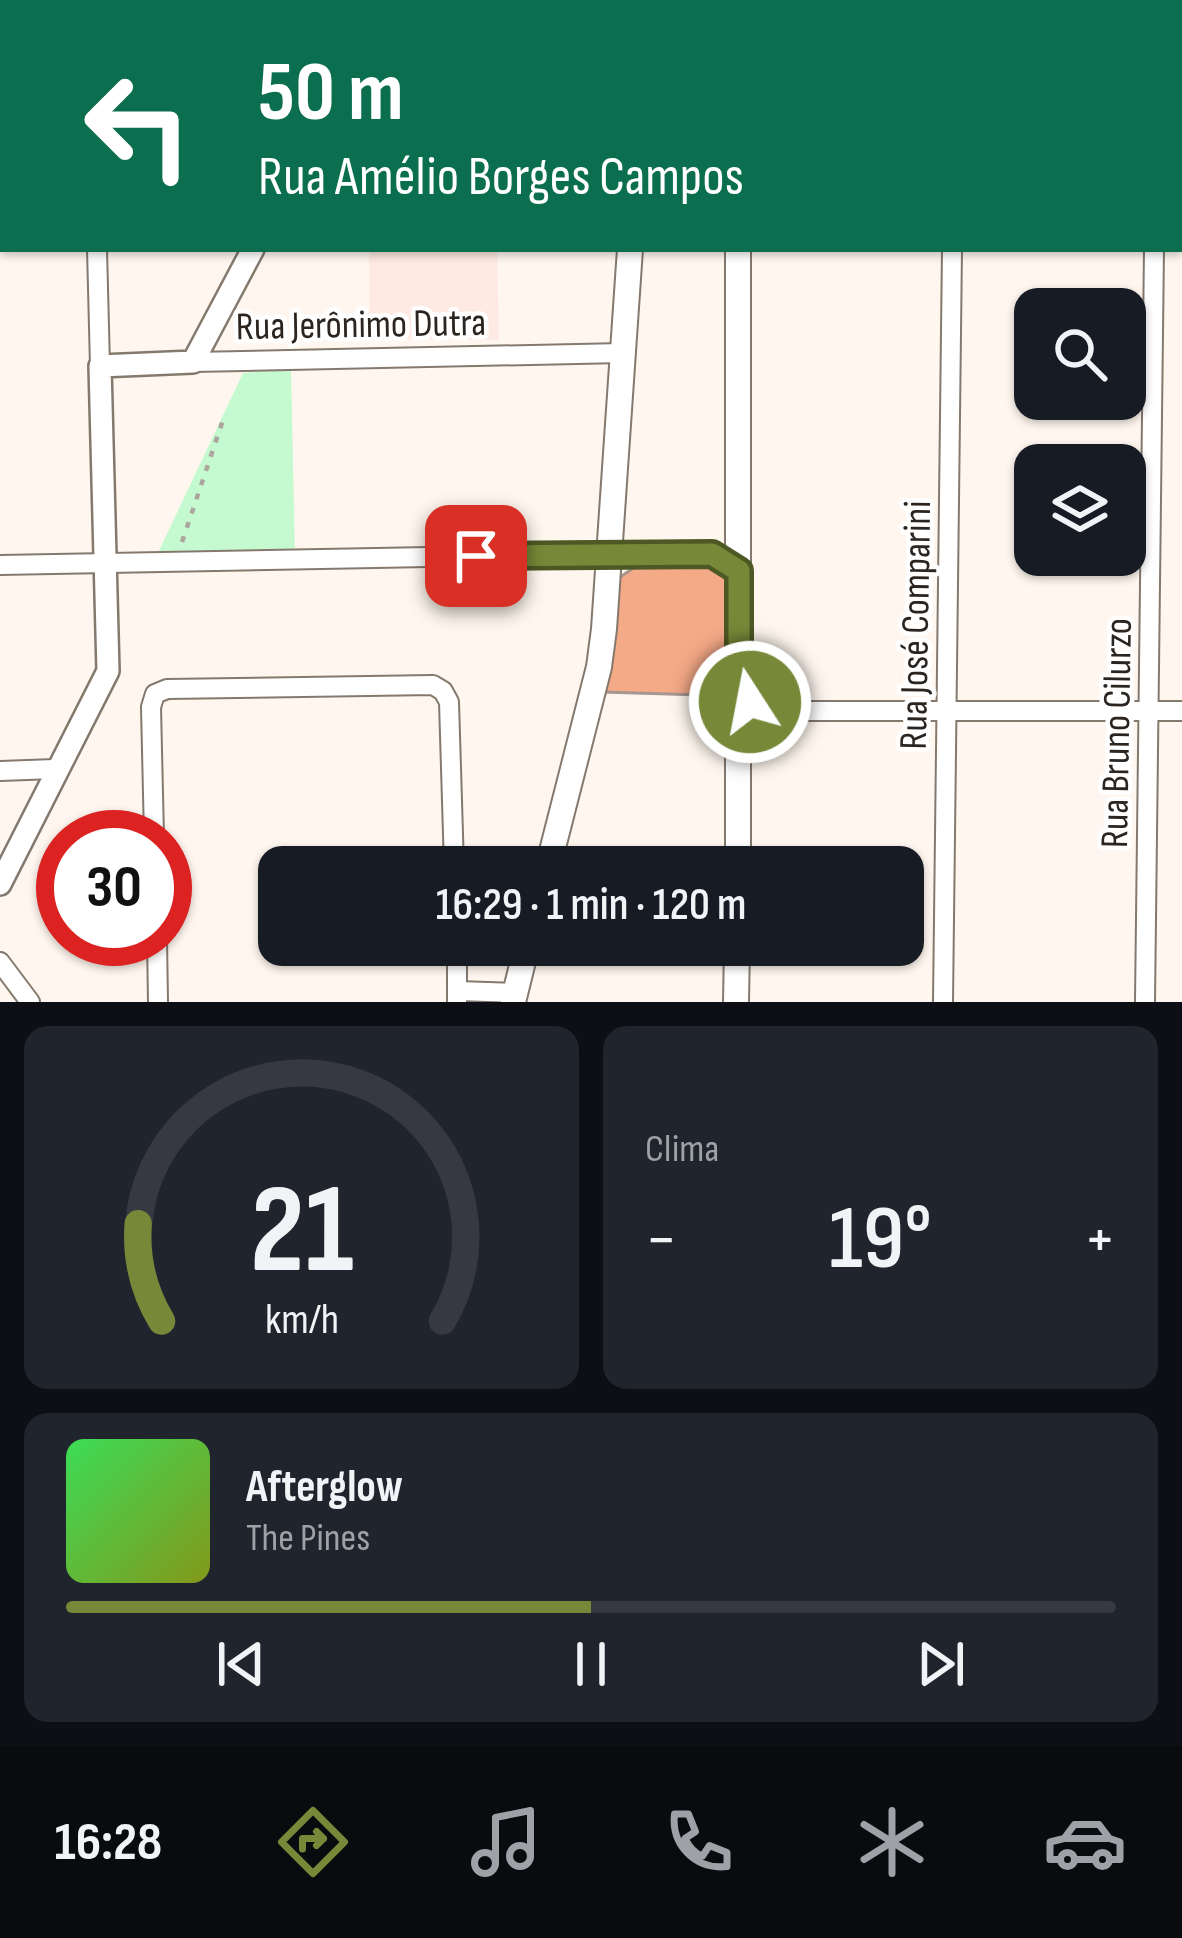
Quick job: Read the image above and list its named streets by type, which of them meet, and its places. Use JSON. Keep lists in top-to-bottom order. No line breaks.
{"streets":{"street":["Rua Jerônimo Dutra","Rua José Comparini","Rua Bruno Cilurzo"]},"page":{"turn":["50 m","Rua Amélio Borges Campos"],"limit":"30","trip":"16:29 · 1 min · 120 m","tile":"Clima","heat":["−","19°","+"],"song":["Afterglow","The Pines"],"tabs":"16:28","gauge":["21","km/h"]}}
